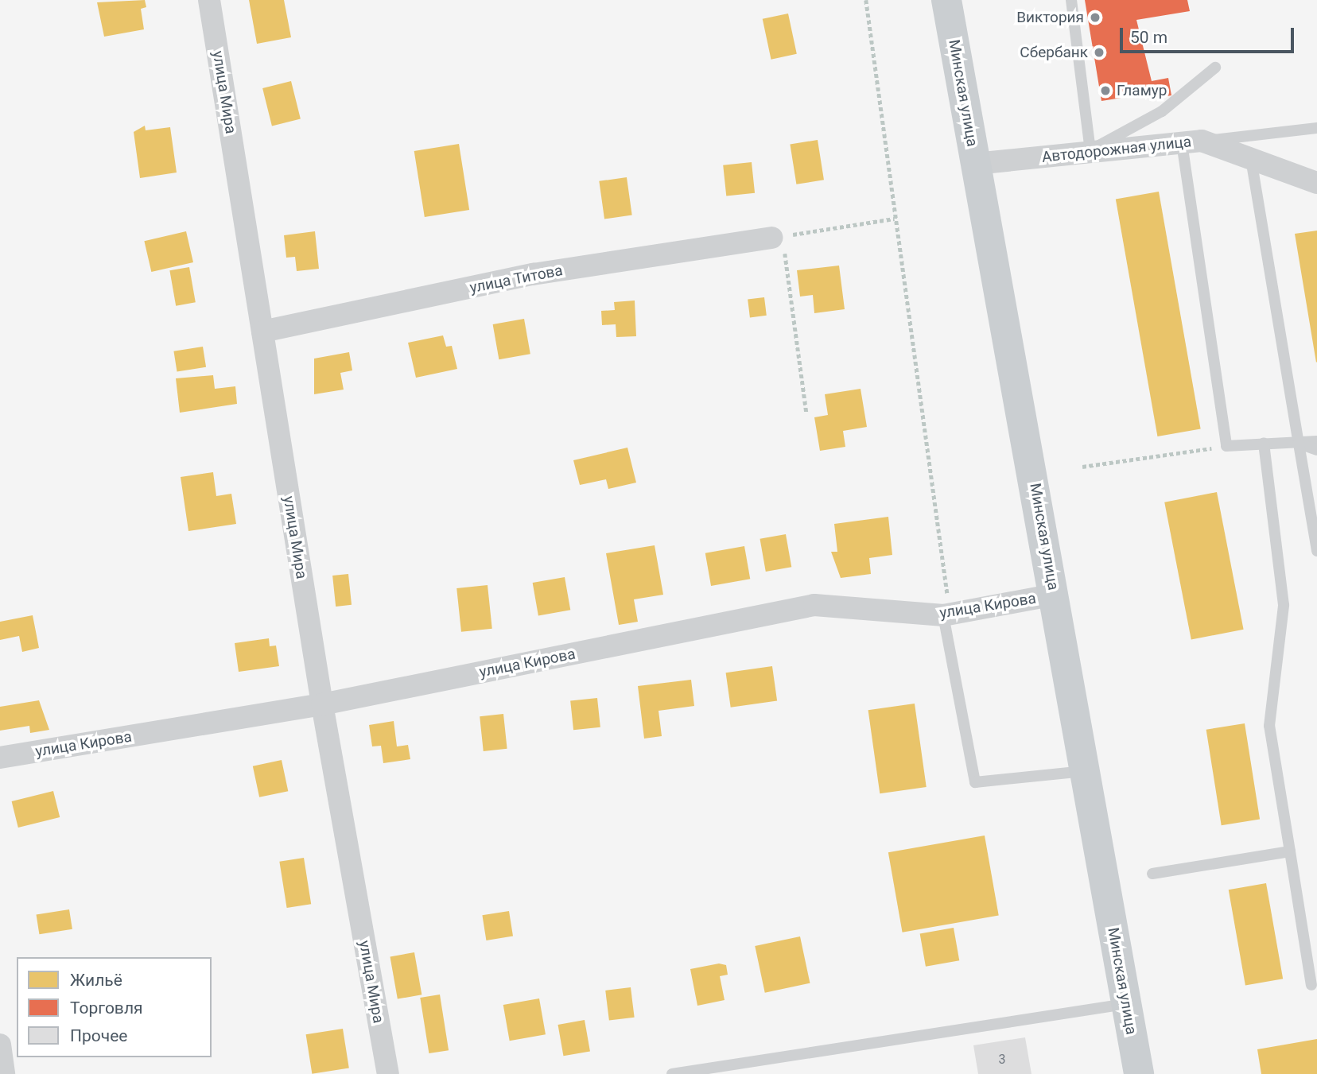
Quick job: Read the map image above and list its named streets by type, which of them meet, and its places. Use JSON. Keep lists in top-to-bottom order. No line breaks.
{"streets":{"main road":["Минская улица"],"street":["улица Мира","Автодорожная улица","улица Титова","улица Кирова"]},"crossings":[["улица Мира","улица Титова"],["улица Мира","улица Кирова"],["Минская улица","Автодорожная улица"],["Минская улица","улица Кирова"]],"places":["Виктория","Сбербанк","Гламур"],"house_numbers":["3"],"legend":["Жильё","Торговля","Прочее"],"scale_bar":"50 m"}
